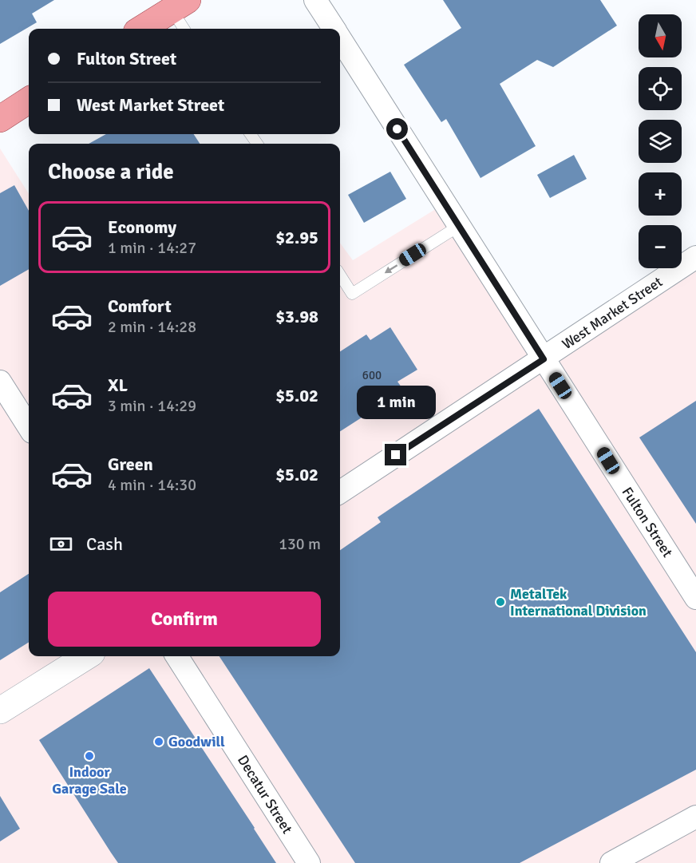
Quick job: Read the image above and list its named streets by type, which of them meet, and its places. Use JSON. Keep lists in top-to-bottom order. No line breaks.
{"streets":{"street":["West Market Street","Fulton Street","Decatur Street"]},"crossings":[["West Market Street","Fulton Street"]],"places":["MetalTek International Division","Goodwill","Indoor Garage Sale"],"house_numbers":["600"],"north":"bottom","page":{"map_buttons":["+","−"],"banner":["Fulton Street","West Market Street"],"heading":"Choose a ride","list":[{"name":"Economy","note":"1 min · 14:27","value":"$2.95"},{"name":"Comfort","note":"2 min · 14:28","value":"$3.98"},{"name":"XL","note":"3 min · 14:29","value":"$5.02"},{"name":"Green","note":"4 min · 14:30","value":"$5.02"}],"bubble":"1 min","pay":["Cash","130 m"],"buttons":"Confirm"}}
